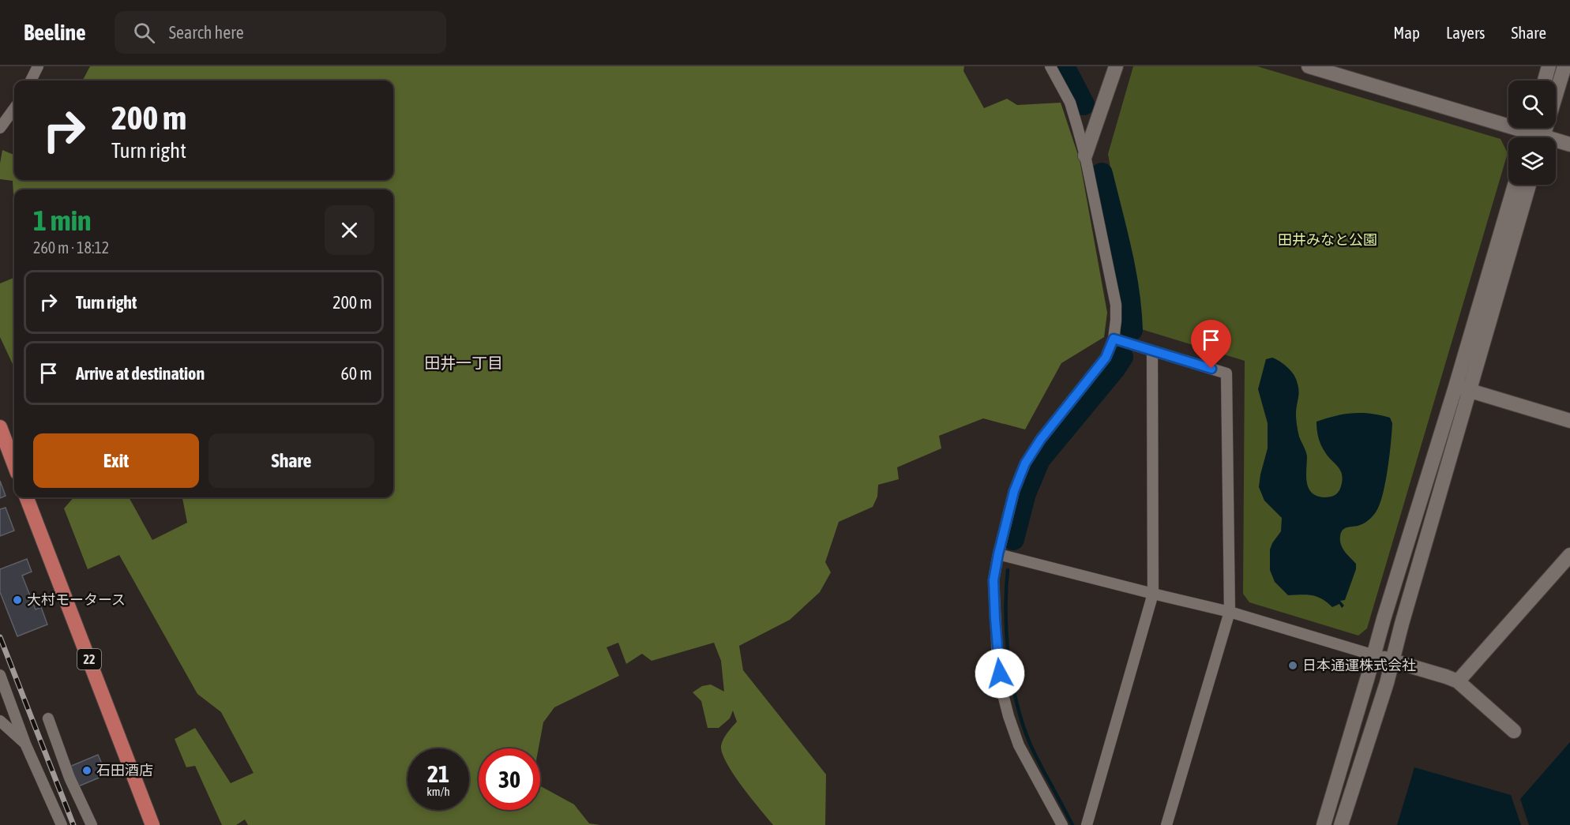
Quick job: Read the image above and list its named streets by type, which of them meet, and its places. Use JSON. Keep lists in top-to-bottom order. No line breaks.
{"streets":{"main road":["22"]},"districts":["田井一丁目"],"parks":["田井みなと公園"],"places":["大村モータース","日本通運株式会社","石田酒店"],"page":{"header":"Beeline","search":"Search here","nav":["Map","Layers","Share"],"turn":["200 m","Turn right"],"heading":["1 min","260 m · 18:12"],"list":[{"name":"Turn right","value":"200 m"},{"name":"Arrive at destination","value":"60 m"}],"buttons":["Exit","Share"],"speed":"21 km/h","limit":"30"}}
